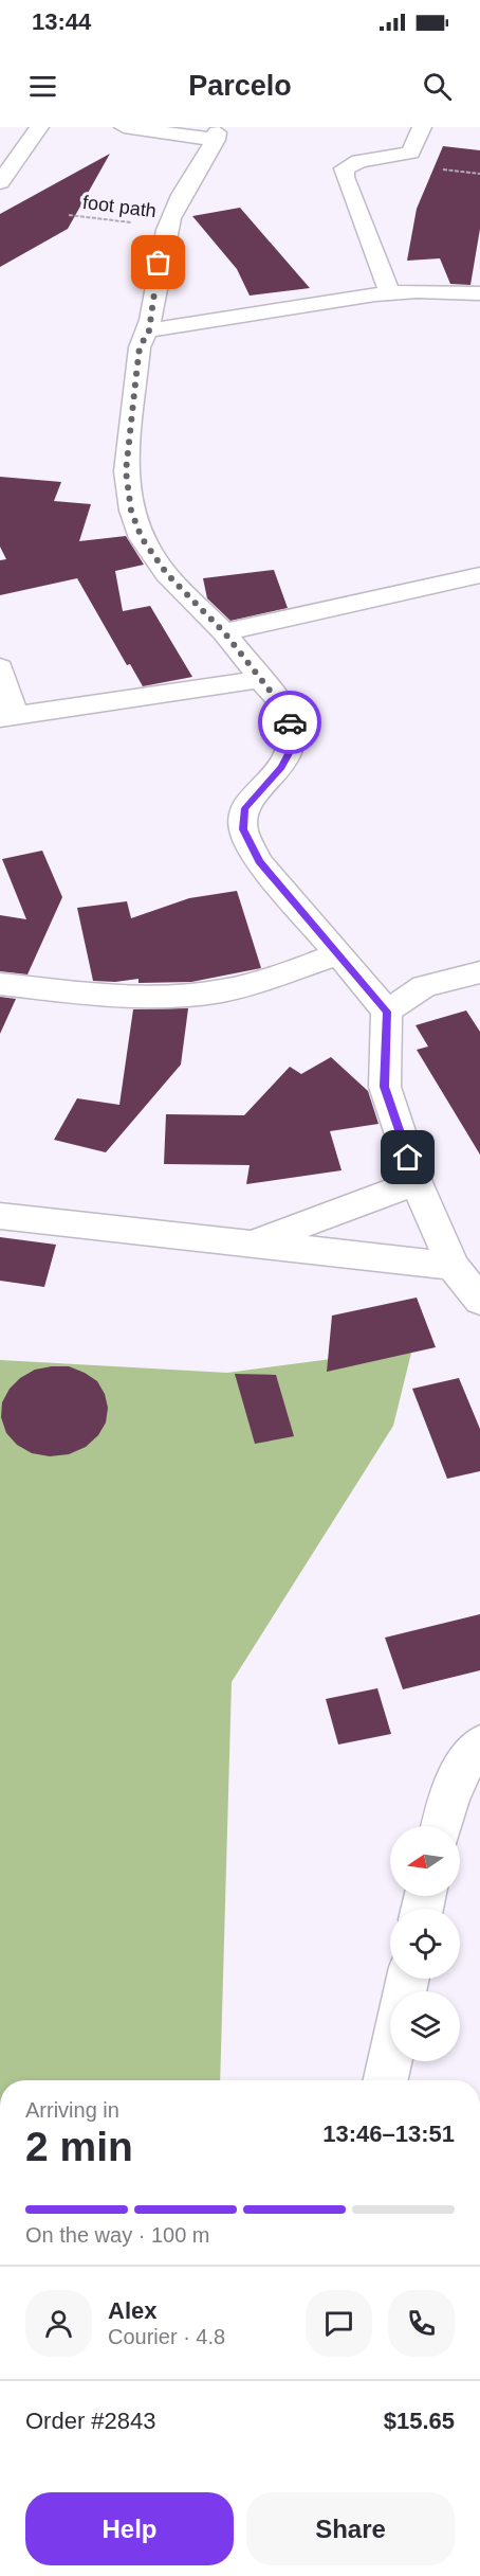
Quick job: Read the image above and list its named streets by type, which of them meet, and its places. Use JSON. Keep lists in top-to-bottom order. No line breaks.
{"streets":{"path":["foot path"]},"north":"left","page":{"status":"13:44","header":"Parcelo","heading":["2 min","Arriving in","13:46–13:51"],"panel":["Alex","Courier · 4.8","Order #2843","$15.65"],"bar":"On the way · 100 m","buttons":["Help","Share"]}}
